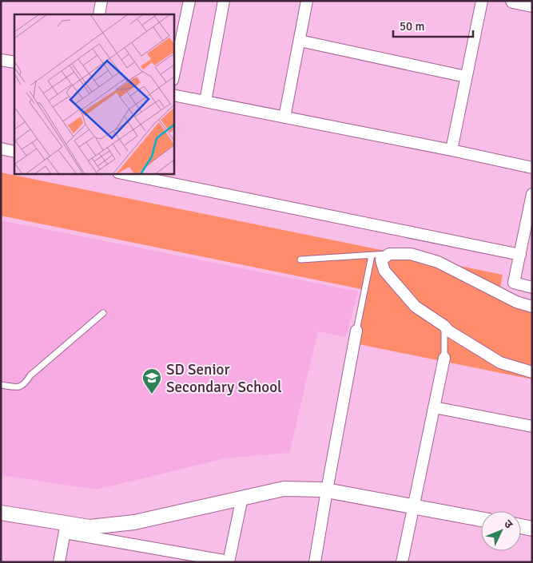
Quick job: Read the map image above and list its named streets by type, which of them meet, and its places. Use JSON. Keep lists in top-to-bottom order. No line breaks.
{"places":{"school or university":["SD Senior Secondary School"]},"scale_bar":"50 m","north":"top right"}
